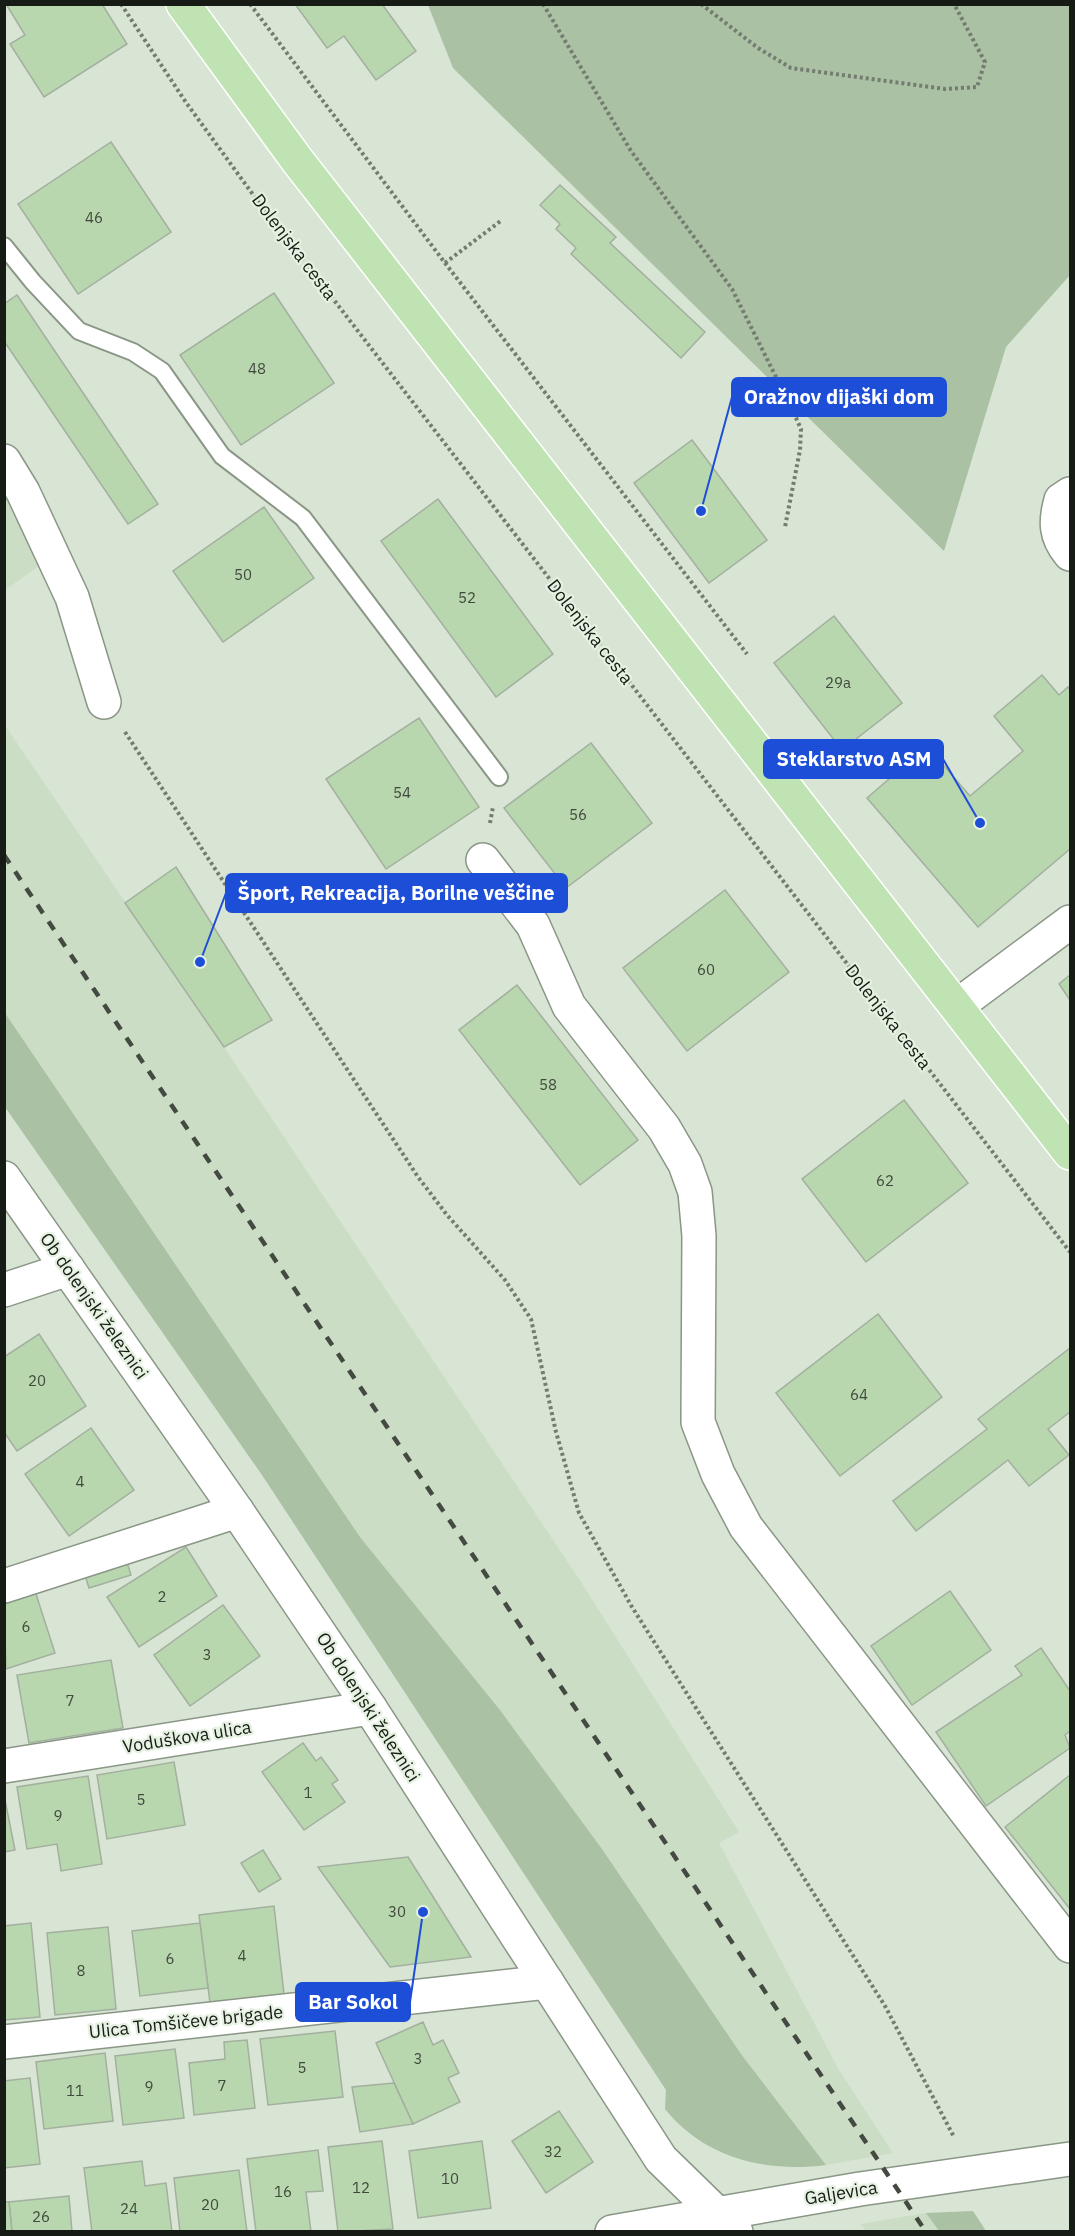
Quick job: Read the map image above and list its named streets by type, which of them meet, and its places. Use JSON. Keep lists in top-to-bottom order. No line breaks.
{"streets":{"street":["Ob dolenjski železnici","Voduškova ulica","Ulica Tomšičeve brigade","Galjevica"],"path":["Dolenjska cesta"]},"crossings":[["Ob dolenjski železnici","Voduškova ulica"],["Ob dolenjski železnici","Ulica Tomšičeve brigade"],["Ob dolenjski železnici","Galjevica"]],"places":["Oražnov dijaški dom","Steklarstvo ASM","Šport, Rekreacija, Borilne veščine","Bar Sokol"],"house_numbers":["46","48","50","52","29a","54","56","60","58","62","20","64","4","2","6","3","7","1","5","9","30","4","6","8","3","5","7","9","11","32","10","12","16","20","24","26"]}
